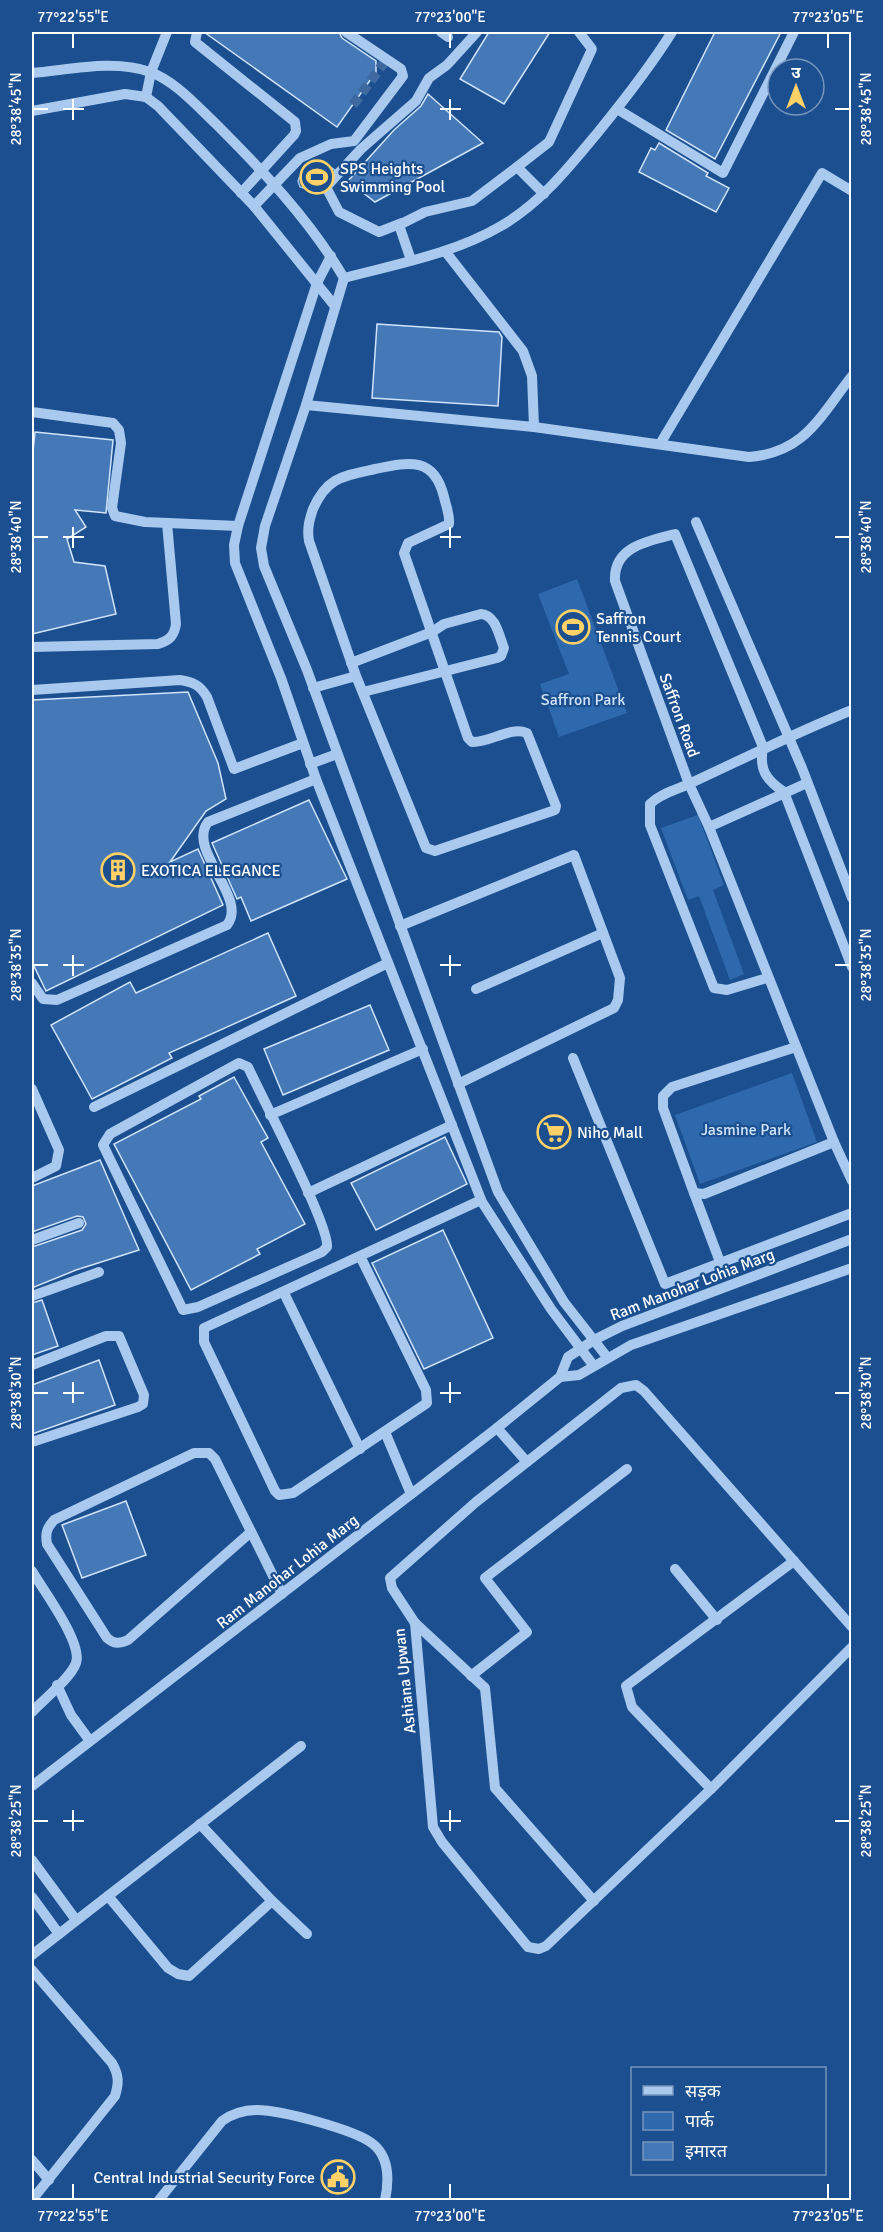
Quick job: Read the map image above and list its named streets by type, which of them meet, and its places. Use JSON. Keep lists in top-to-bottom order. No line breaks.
{"streets":{"street":["Saffron Road","Ram Manohar Lohia Marg","Ashiana Upwan"]},"parks":["Saffron Park","Jasmine Park"],"places":{"sports":["SPS Heights Swimming Pool","Saffron Tennis Court"],"building":["EXOTICA ELEGANCE"],"supermarket":["Niho Mall"],"public building":["Central Industrial Security Force"]},"legend":["सड़क","पार्क","इमारत"],"north":"top","coordinates":["77°22'55\"E","77°23'00\"E","77°23'05\"E","28°38'45\"N","28°38'40\"N","28°38'35\"N","28°38'30\"N","28°38'25\"N"]}
